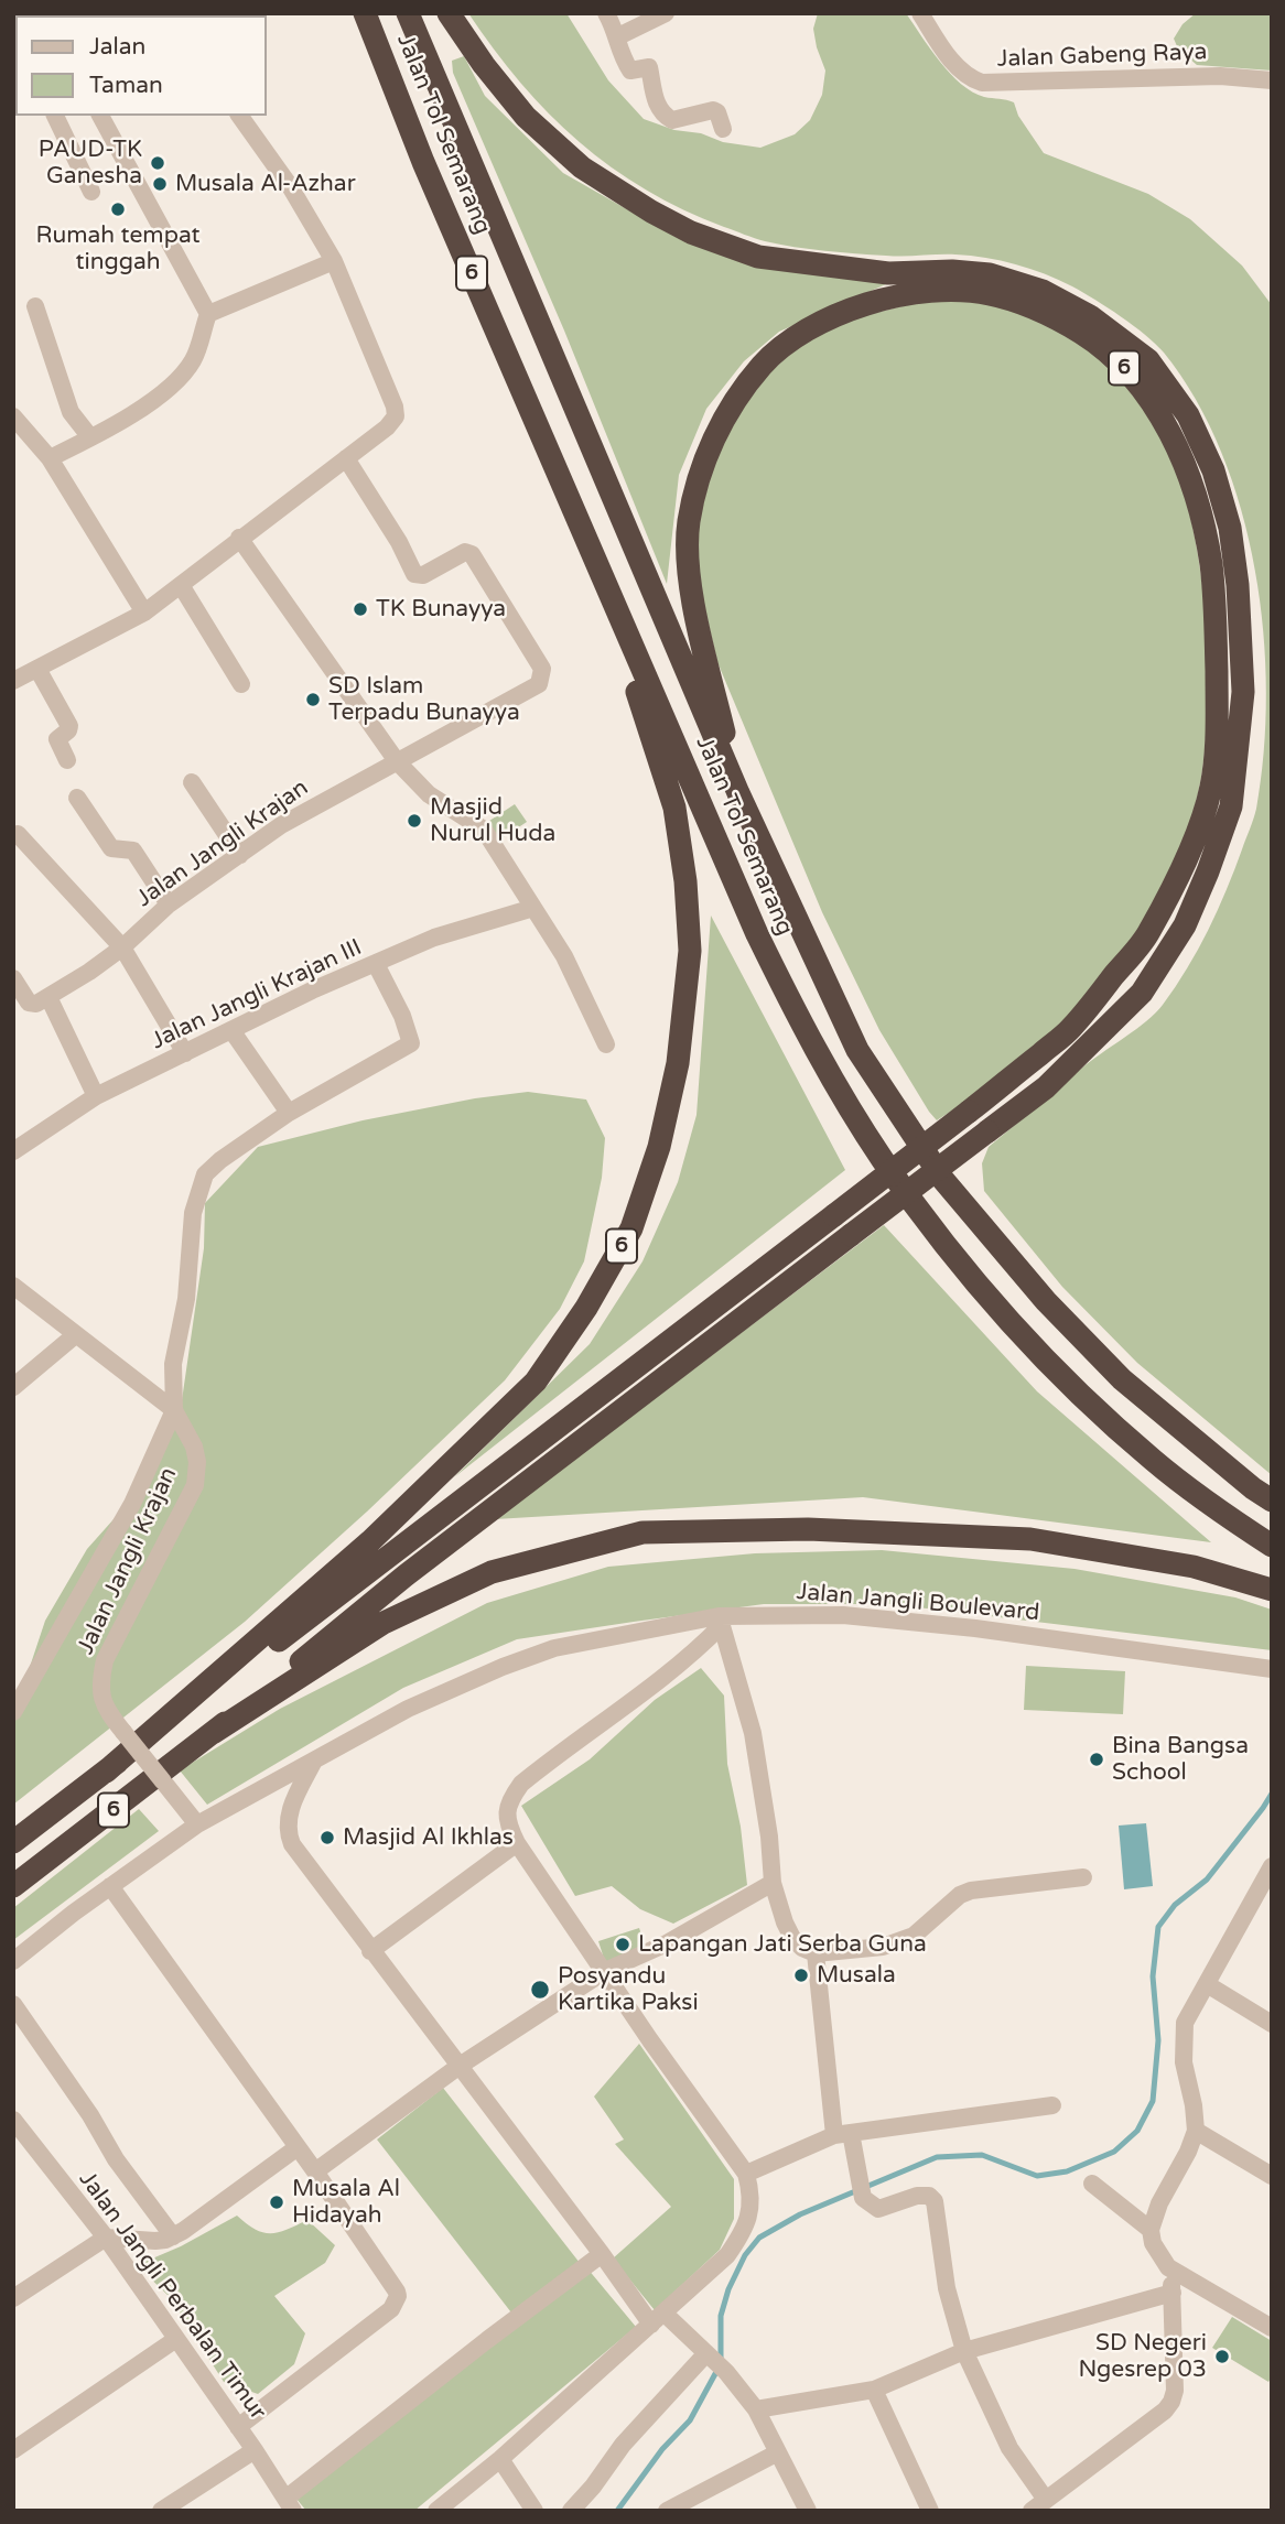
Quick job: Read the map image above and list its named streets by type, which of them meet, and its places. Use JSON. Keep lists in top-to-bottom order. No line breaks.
{"streets":{"highway":["Jalan Tol Semarang","6"],"street":["Jalan Gabeng Raya","Jalan Jangli Krajan","Jalan Jangli Krajan III","Jalan Jangli Boulevard","Jalan Jangli Perbalan Timur"]},"crossings":[["Jalan Tol Semarang","6"],["Jalan Jangli Krajan","Jalan Jangli Boulevard"]],"places":["PAUD-TK Ganesha","Musala Al-Azhar","Rumah tempat tinggah","TK Bunayya","SD Islam Terpadu Bunayya","Masjid Nurul Huda","Bina Bangsa School","Masjid Al Ikhlas","Lapangan Jati Serba Guna","Musala","Posyandu Kartika Paksi","Musala Al Hidayah","SD Negeri Ngesrep 03"],"legend":["Jalan","Taman"]}
